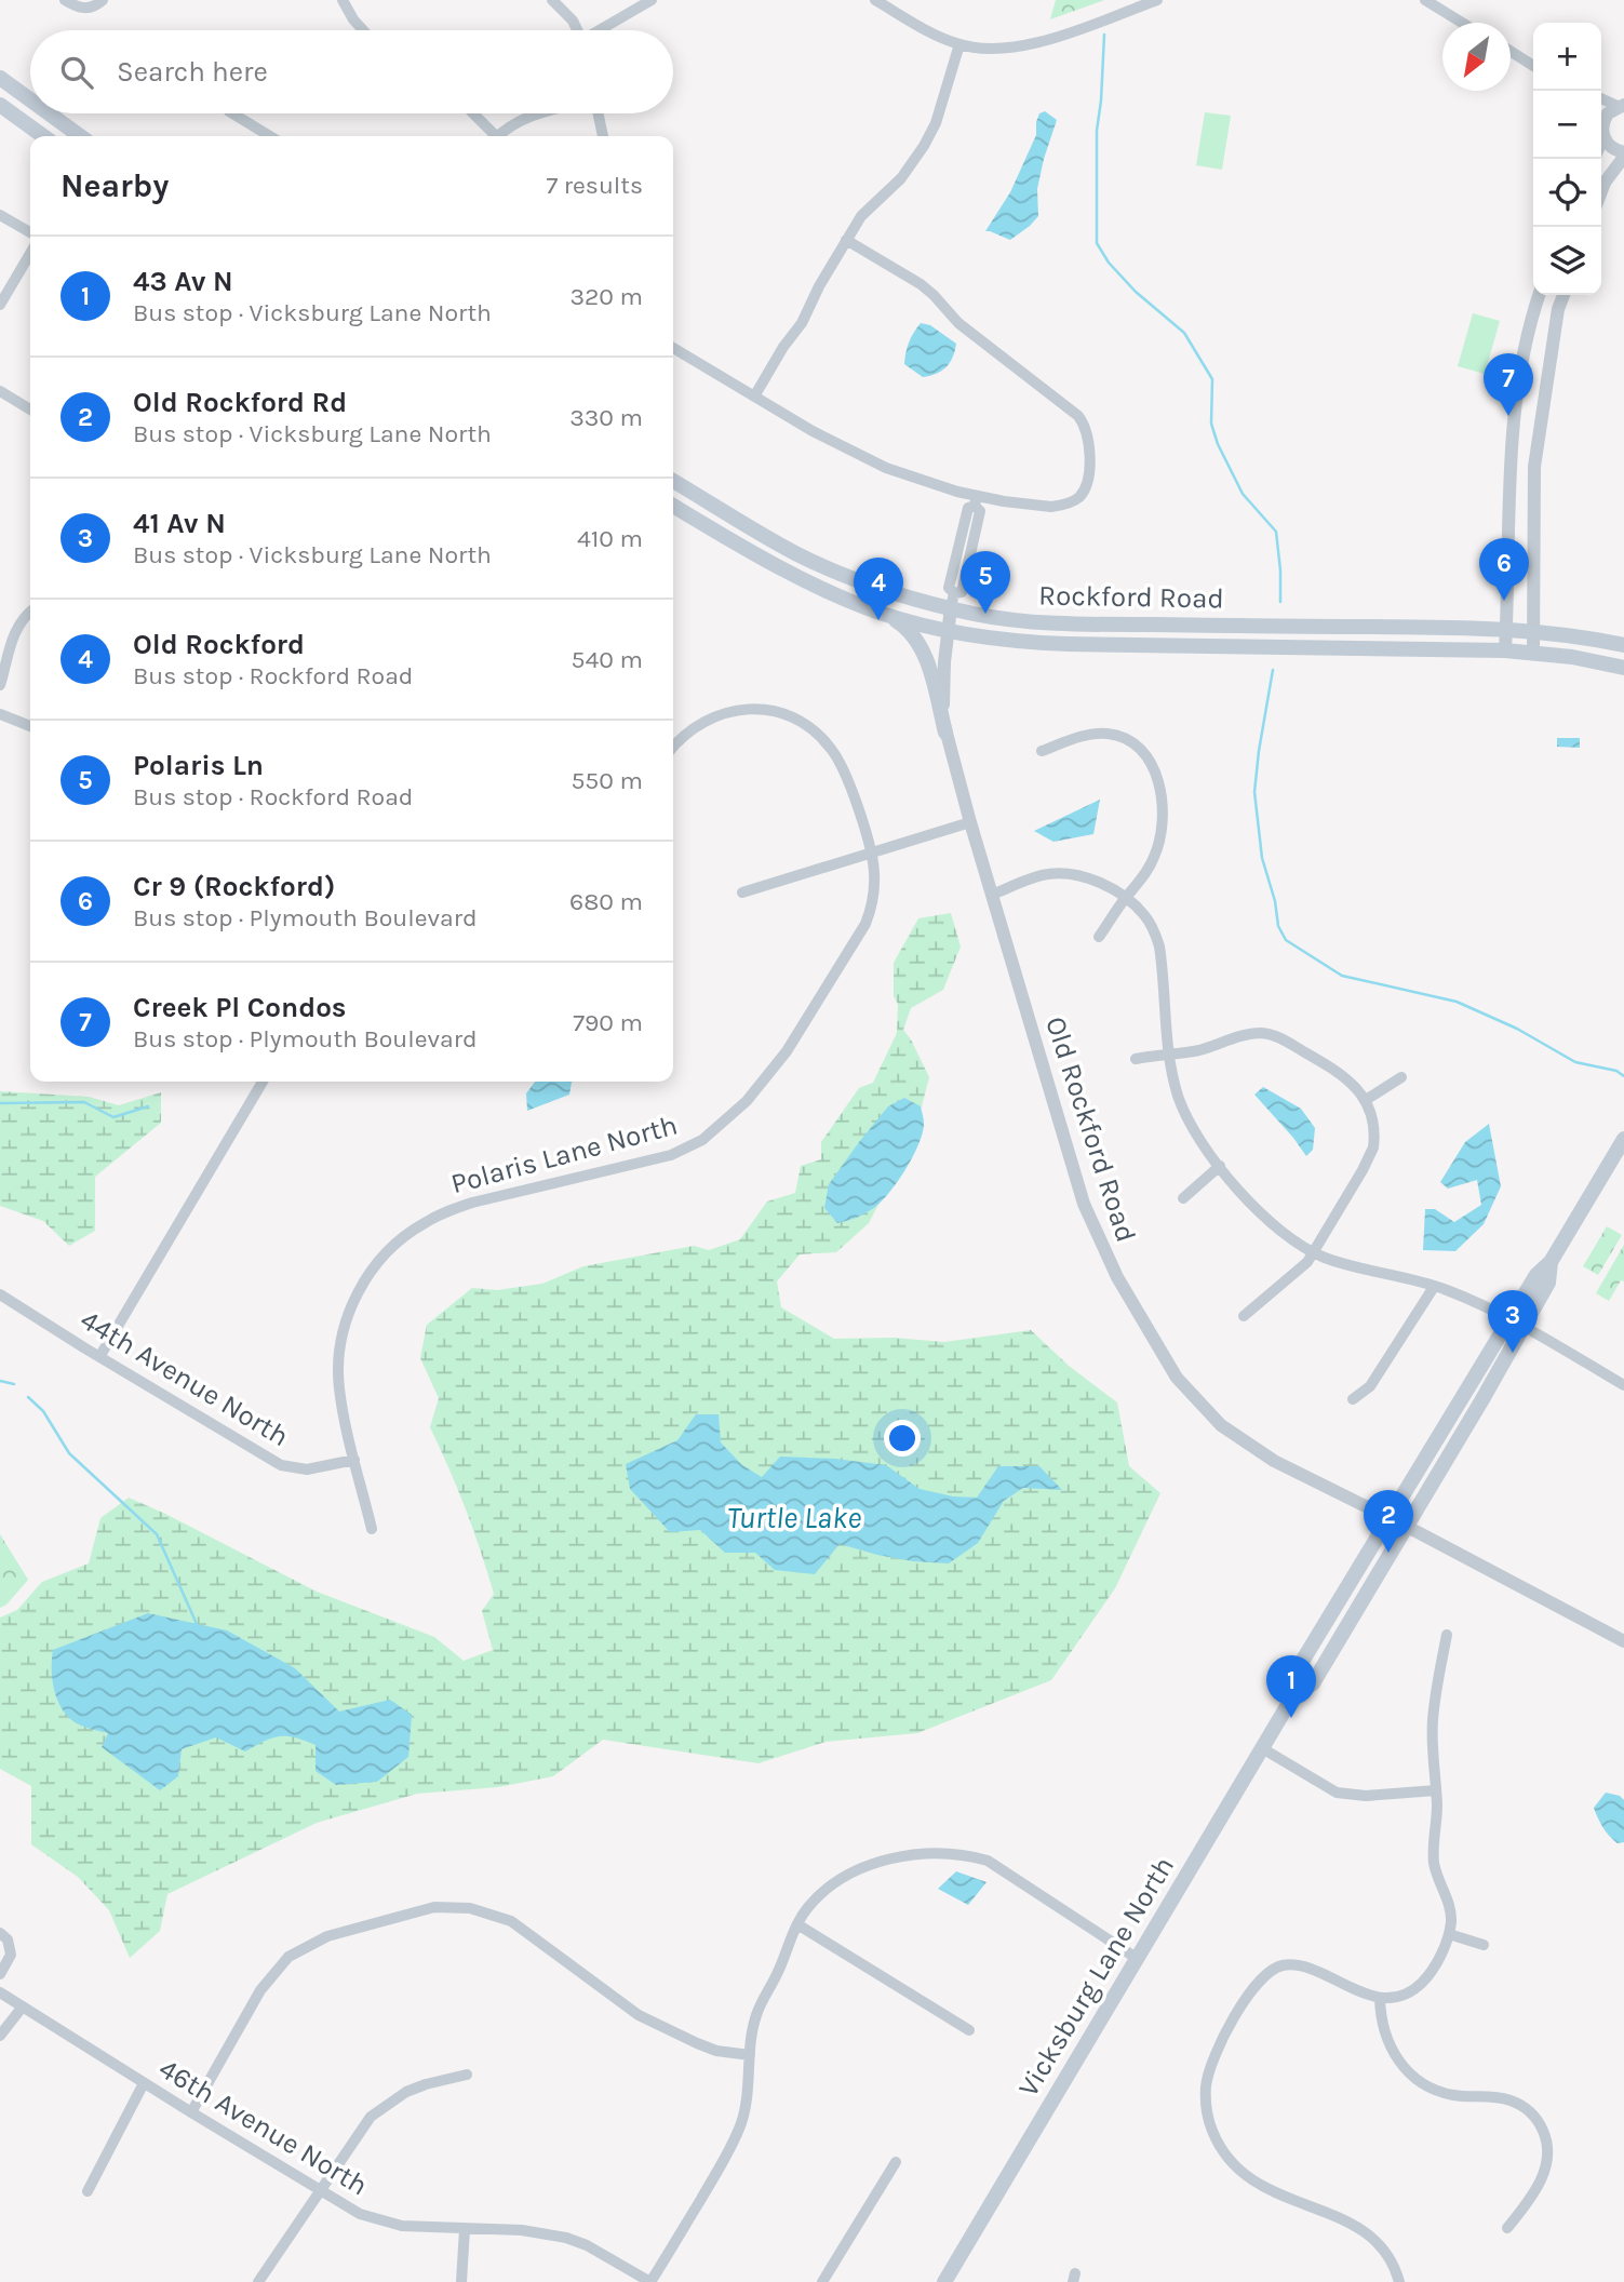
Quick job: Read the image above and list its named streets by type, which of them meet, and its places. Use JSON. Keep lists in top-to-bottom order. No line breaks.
{"streets":{"main road":["Rockford Road","Vicksburg Lane North"],"street":["Old Rockford Road","Polaris Lane North","44th Avenue North","46th Avenue North"]},"crossings":[["Rockford Road","Old Rockford Road"],["Old Rockford Road","Vicksburg Lane North"],["Polaris Lane North","44th Avenue North"]],"water":["Turtle Lake"],"north":"bottom left","page":{"map_buttons":["+","−"],"search":"Search here","heading":["Nearby","7 results"],"list":[{"mark":"1","name":"43 Av N","note":"Bus stop · Vicksburg Lane North","value":"320 m"},{"mark":"2","name":"Old Rockford Rd","note":"Bus stop · Vicksburg Lane North","value":"330 m"},{"mark":"3","name":"41 Av N","note":"Bus stop · Vicksburg Lane North","value":"410 m"},{"mark":"4","name":"Old Rockford","note":"Bus stop · Rockford Road","value":"540 m"},{"mark":"5","name":"Polaris Ln","note":"Bus stop · Rockford Road","value":"550 m"},{"mark":"6","name":"Cr 9 (Rockford)","note":"Bus stop · Plymouth Boulevard","value":"680 m"},{"mark":"7","name":"Creek Pl Condos","note":"Bus stop · Plymouth Boulevard","value":"790 m"}],"pins":["7","6","5","4","3","2","1"]}}
